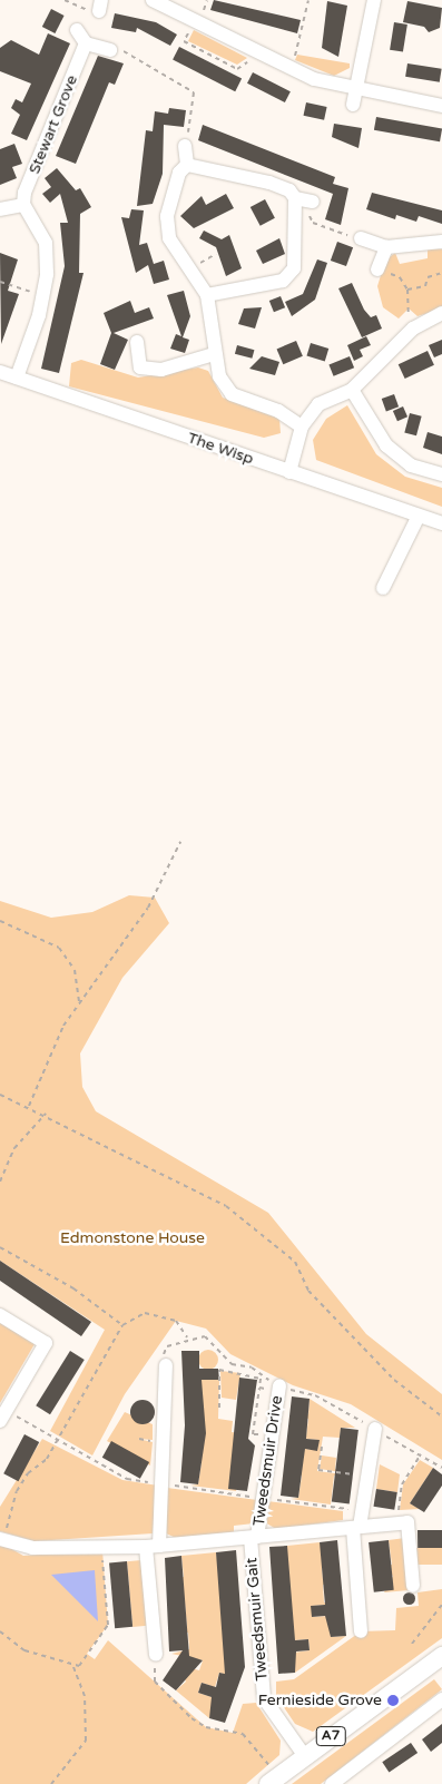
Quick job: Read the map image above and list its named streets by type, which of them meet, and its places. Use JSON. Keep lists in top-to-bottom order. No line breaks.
{"streets":{"main road":["A7"],"street":["Stewart Grove","The Wisp","Tweedsmuir Drive","Tweedsmuir Gait"]},"crossings":[["Tweedsmuir Drive","Tweedsmuir Gait"],["Tweedsmuir Gait","A7"]],"parks":["Edmonstone House"],"places":["Fernieside Grove"]}
